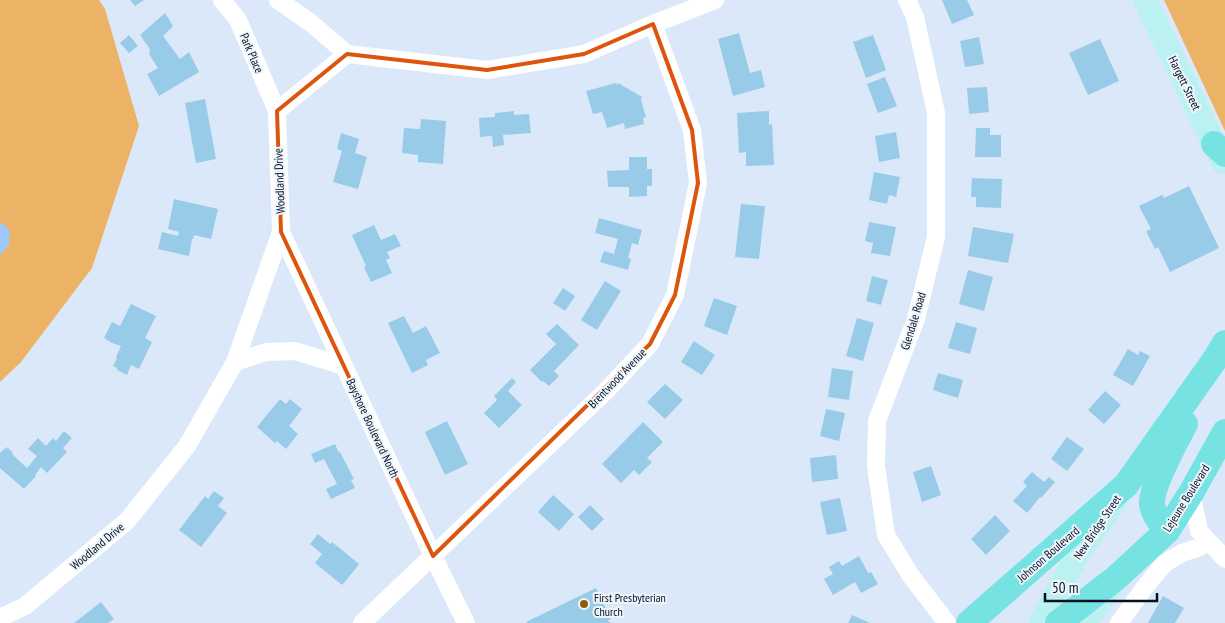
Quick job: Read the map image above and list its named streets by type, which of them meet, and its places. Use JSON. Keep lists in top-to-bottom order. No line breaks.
{"streets":{"main road":["Hargett Street","Lejeune Boulevard","New Bridge Street","Johnson Boulevard"],"street":["Park Place","Woodland Drive","Glendale Road","Brentwood Avenue","Bayshore Boulevard North"]},"crossings":[["Park Place","Woodland Drive"],["Woodland Drive","Bayshore Boulevard North"],["Brentwood Avenue","Bayshore Boulevard North"],["New Bridge Street","Johnson Boulevard"]],"places":["First Presbyterian Church"],"scale_bar":"50 m"}
